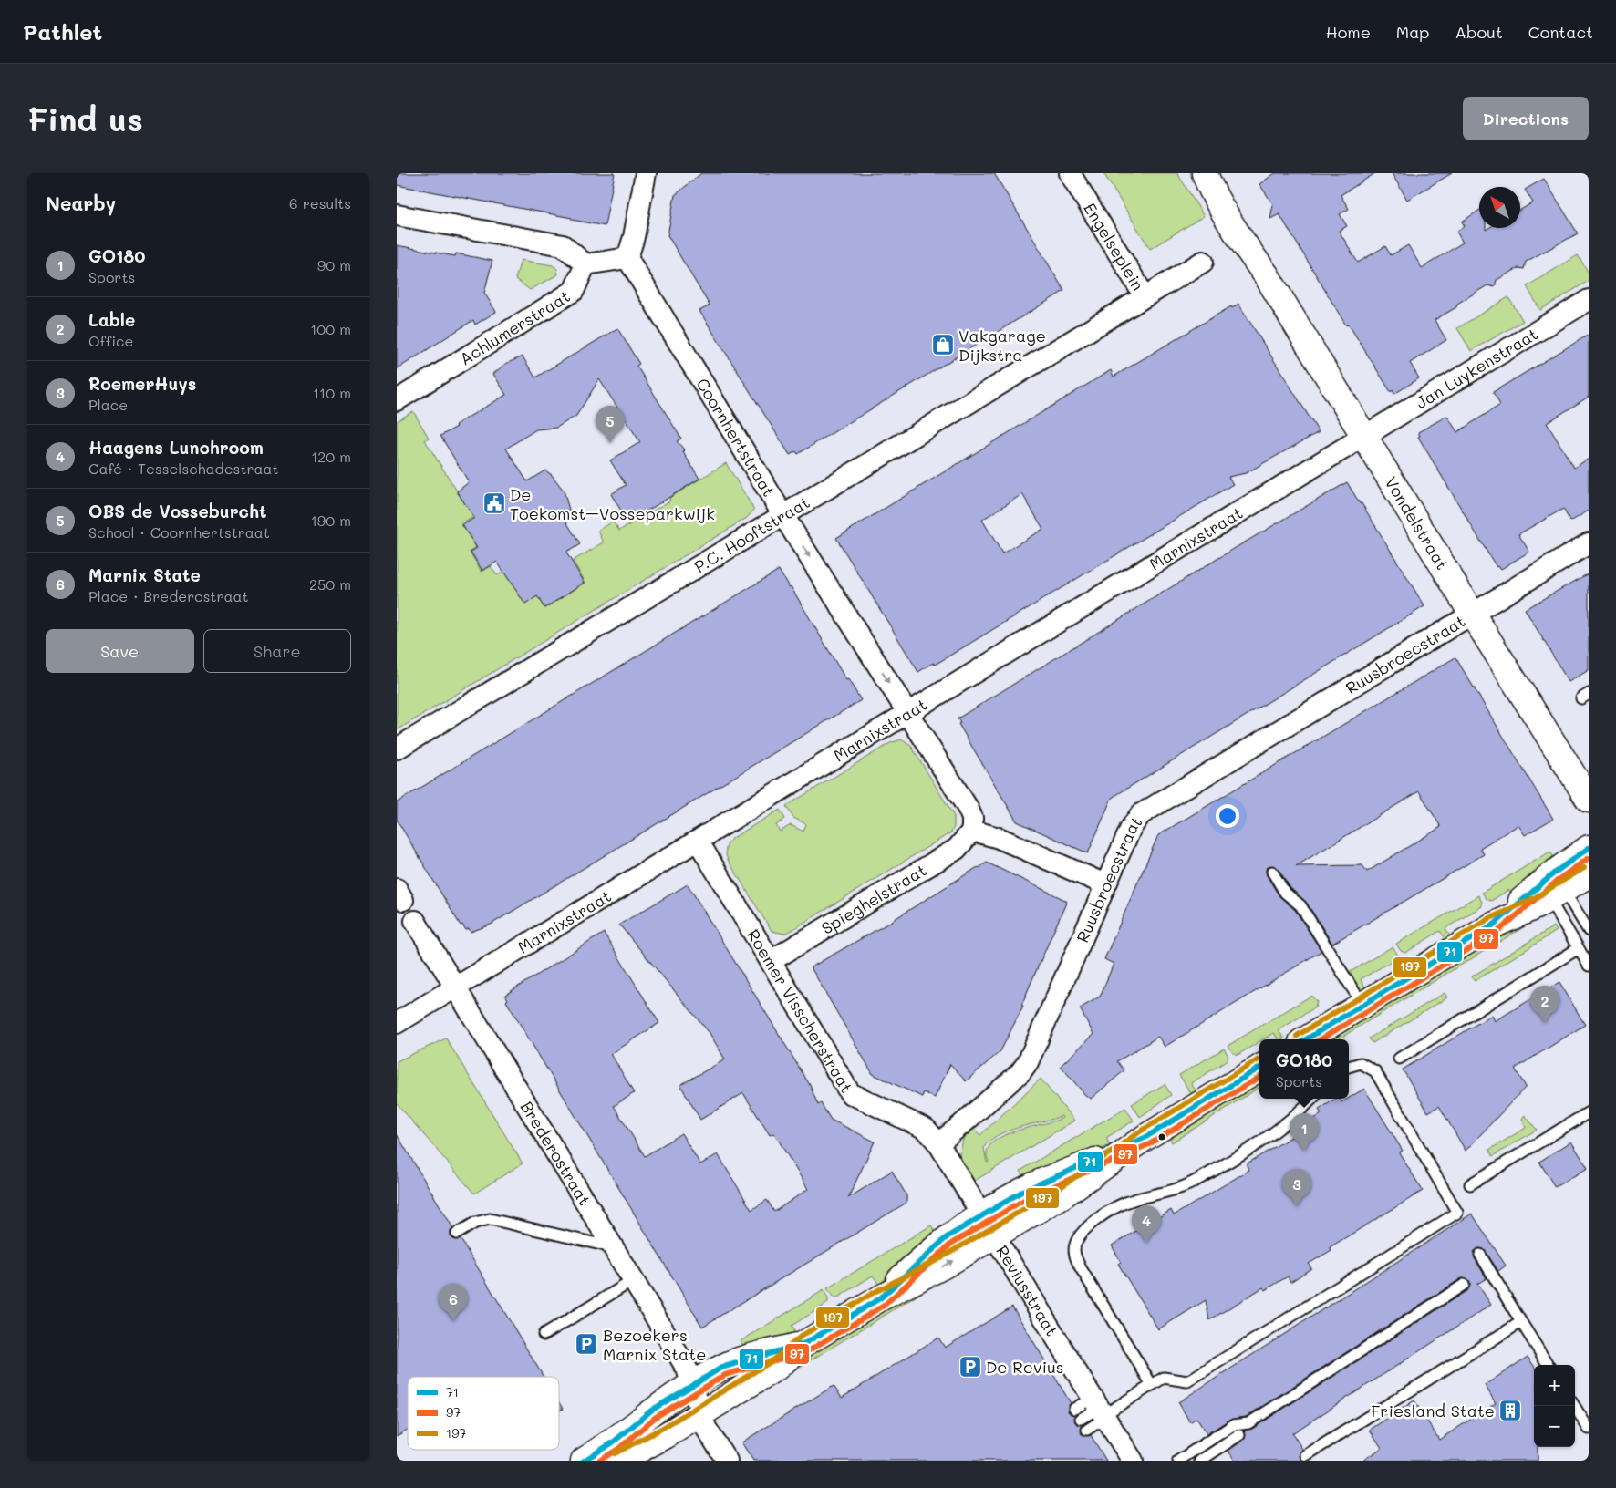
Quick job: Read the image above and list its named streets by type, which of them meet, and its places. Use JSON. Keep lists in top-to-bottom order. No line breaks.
{"streets":{"main road":["Vondelstraat"],"street":["Engelseplein","Achlumerstraat","Jan Luykenstraat","Coornhertstraat","P.C. Hooftstraat","Marnixstraat","Ruusbroecstraat","Spieghelstraat","Roemer Visscherstraat","Brederostraat","Reviusstraat"]},"crossings":[["Engelseplein","P.C. Hooftstraat"],["Jan Luykenstraat","Vondelstraat"],["Jan Luykenstraat","Marnixstraat"],["Coornhertstraat","P.C. Hooftstraat"],["Coornhertstraat","Marnixstraat"],["Coornhertstraat","Spieghelstraat"],["Vondelstraat","Marnixstraat"],["Vondelstraat","Ruusbroecstraat"],["Marnixstraat","Roemer Visscherstraat"],["Marnixstraat","Brederostraat"],["Ruusbroecstraat","Roemer Visscherstraat"],["Spieghelstraat","Roemer Visscherstraat"]],"one_way":["Coornhertstraat"],"places":{"shop":["Vakgarage Dijkstra"],"public building":["De Toekomst–Vosseparkwijk"],"parking":["Bezoekers Marnix State","De Revius"],"building":["Friesland State"]},"lines":["transit line 71","transit line 97","transit line 197"],"legend":["71","97","197"],"north":"top left","page":{"header":"Pathlet","nav":["Home","Map","About","Contact"],"buttons":["Directions",["Save","Share"]],"title":"Find us","heading":["Nearby","6 results"],"list":[{"mark":"1","name":"GO180","note":"Sports","value":"90 m"},{"mark":"2","name":"Lable","note":"Office","value":"100 m"},{"mark":"3","name":"RoemerHuys","note":"Place","value":"110 m"},{"mark":"4","name":"Haagens Lunchroom","note":"Café · Tesselschadestraat","value":"120 m"},{"mark":"5","name":"OBS de Vosseburcht","note":"School · Coornhertstraat","value":"190 m"},{"mark":"6","name":"Marnix State","note":"Place · Brederostraat","value":"250 m"}],"pins":["5","2","1","3","4","6"],"popup":["GO180","Sports"],"map_buttons":["+","−"]}}
